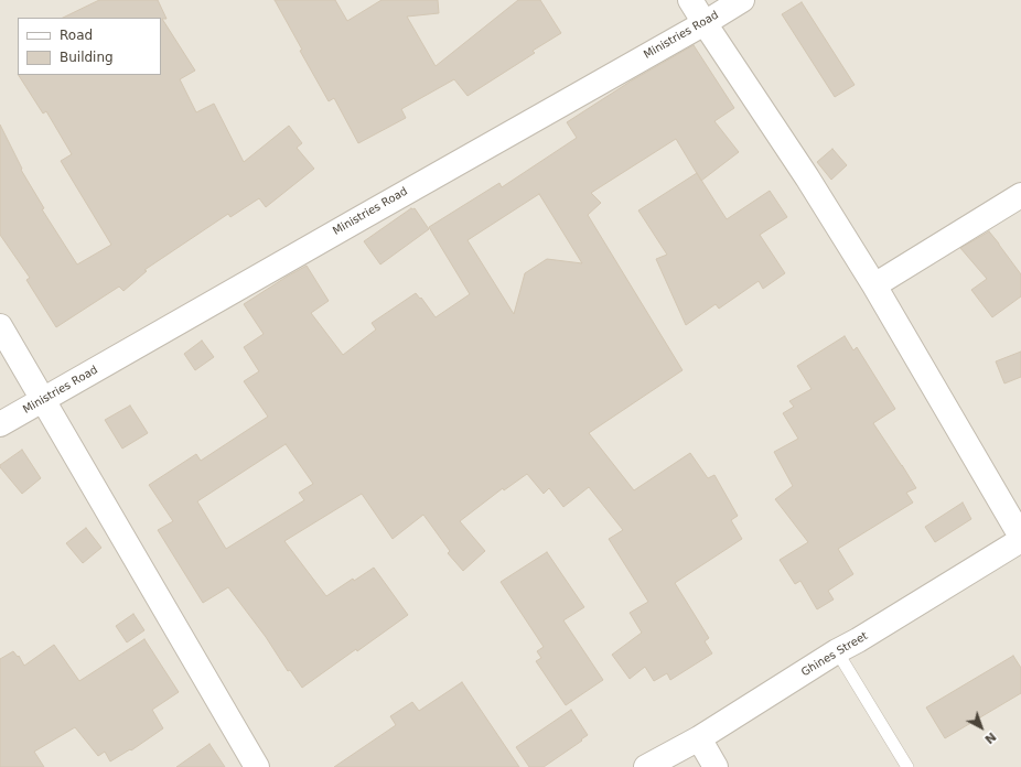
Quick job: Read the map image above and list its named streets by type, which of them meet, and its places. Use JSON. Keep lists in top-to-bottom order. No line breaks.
{"streets":{"street":["Ministries Road","Ghines Street"]},"legend":["Road","Building"],"north":"bottom right"}
